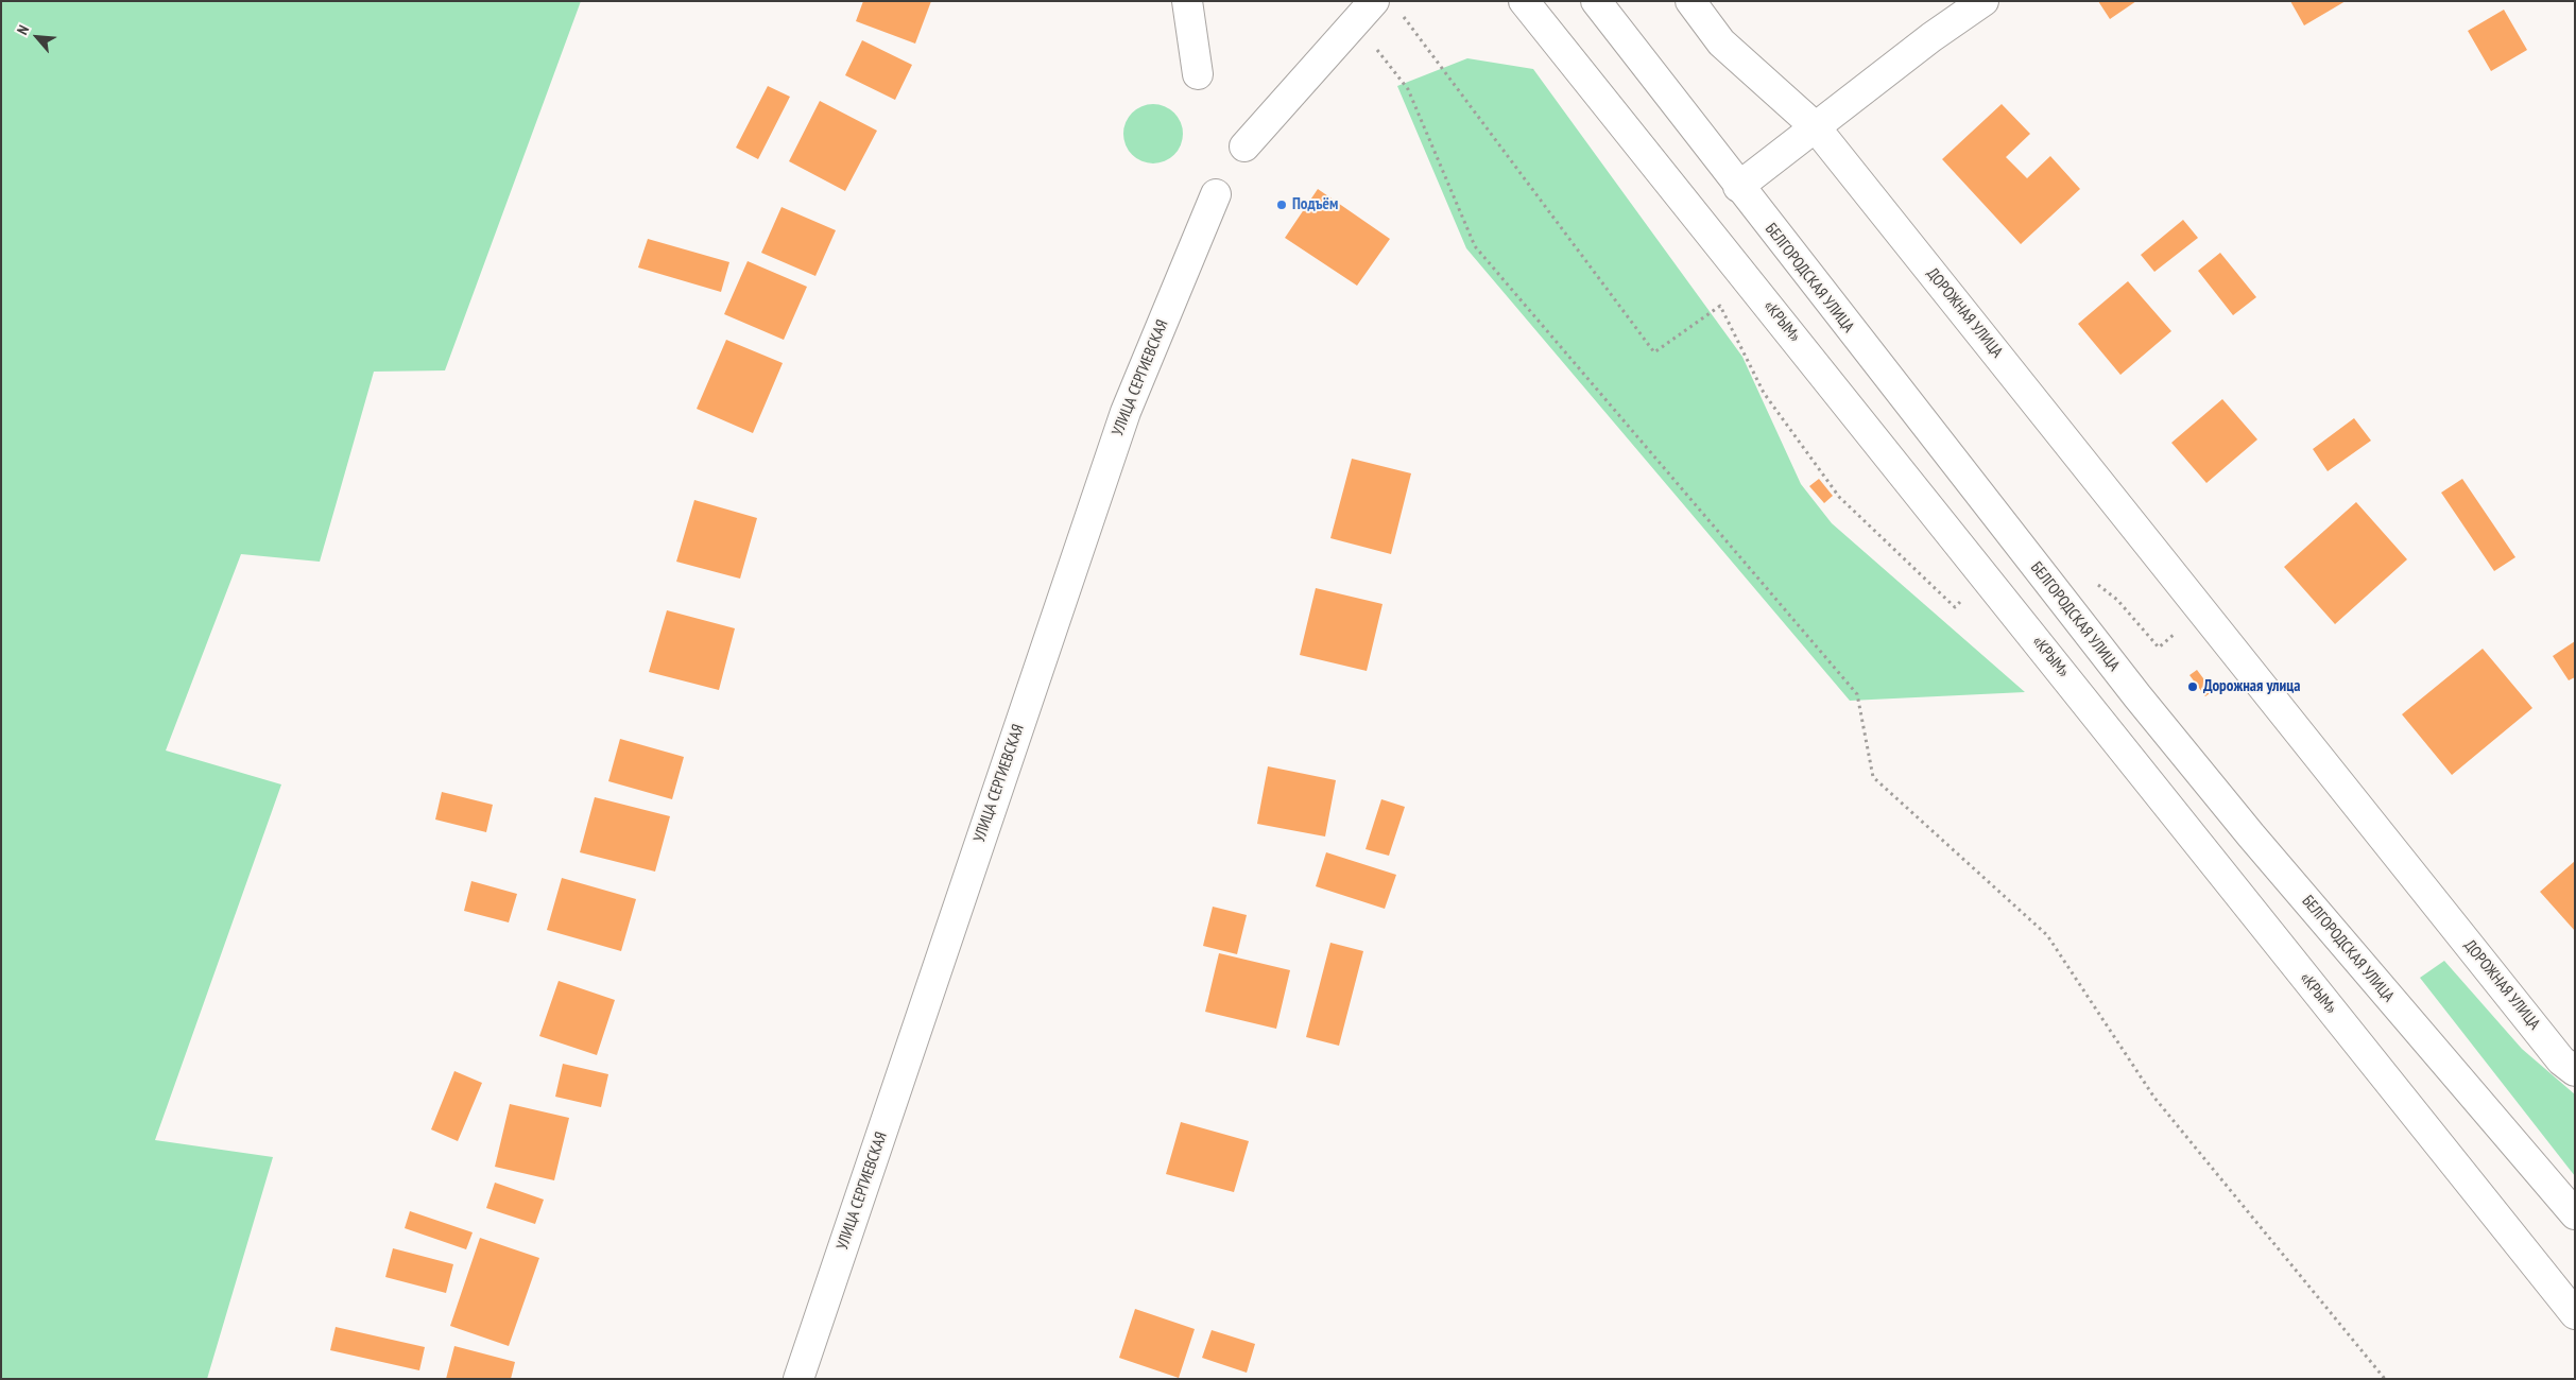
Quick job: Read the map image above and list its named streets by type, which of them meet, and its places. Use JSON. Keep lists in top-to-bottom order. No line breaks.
{"streets":{"main road":["БЕЛГОРОДСКАЯ УЛИЦА","ДОРОЖНАЯ УЛИЦА","«КРЫМ»","УЛИЦА СЕРГИЕВСКАЯ"]},"places":["Подъём","Дорожная улица"],"north":"top left"}
